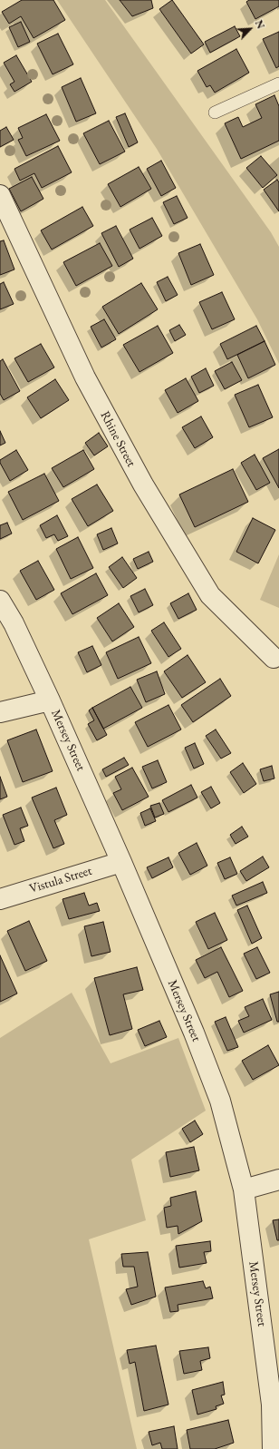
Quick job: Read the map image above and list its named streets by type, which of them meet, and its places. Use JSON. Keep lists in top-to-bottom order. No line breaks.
{"streets":{"street":["Rhine Street","Mersey Street","Vistula Street"]},"crossings":[["Mersey Street","Vistula Street"]],"north":"top right"}
